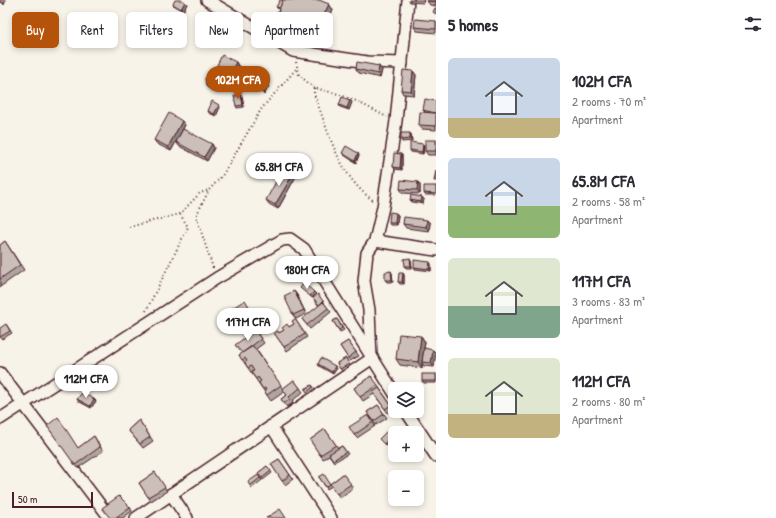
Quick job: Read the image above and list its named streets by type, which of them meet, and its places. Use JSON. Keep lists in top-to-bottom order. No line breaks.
{"scale_bar":"50 m","page":{"heading":"5 homes","chip":["Buy","Rent","Filters","New","Apartment"],"list":[{"name":"102M CFA","note":"2 rooms · 70 m² · Apartment"},{"name":"65.8M CFA","note":"2 rooms · 58 m² · Apartment"},{"name":"117M CFA","note":"3 rooms · 83 m² · Apartment"},{"name":"112M CFA","note":"2 rooms · 80 m² · Apartment"}],"price":["102M CFA","65.8M CFA","180M CFA","117M CFA","112M CFA"],"map_buttons":["+","−"],"scale":"50 m"}}
